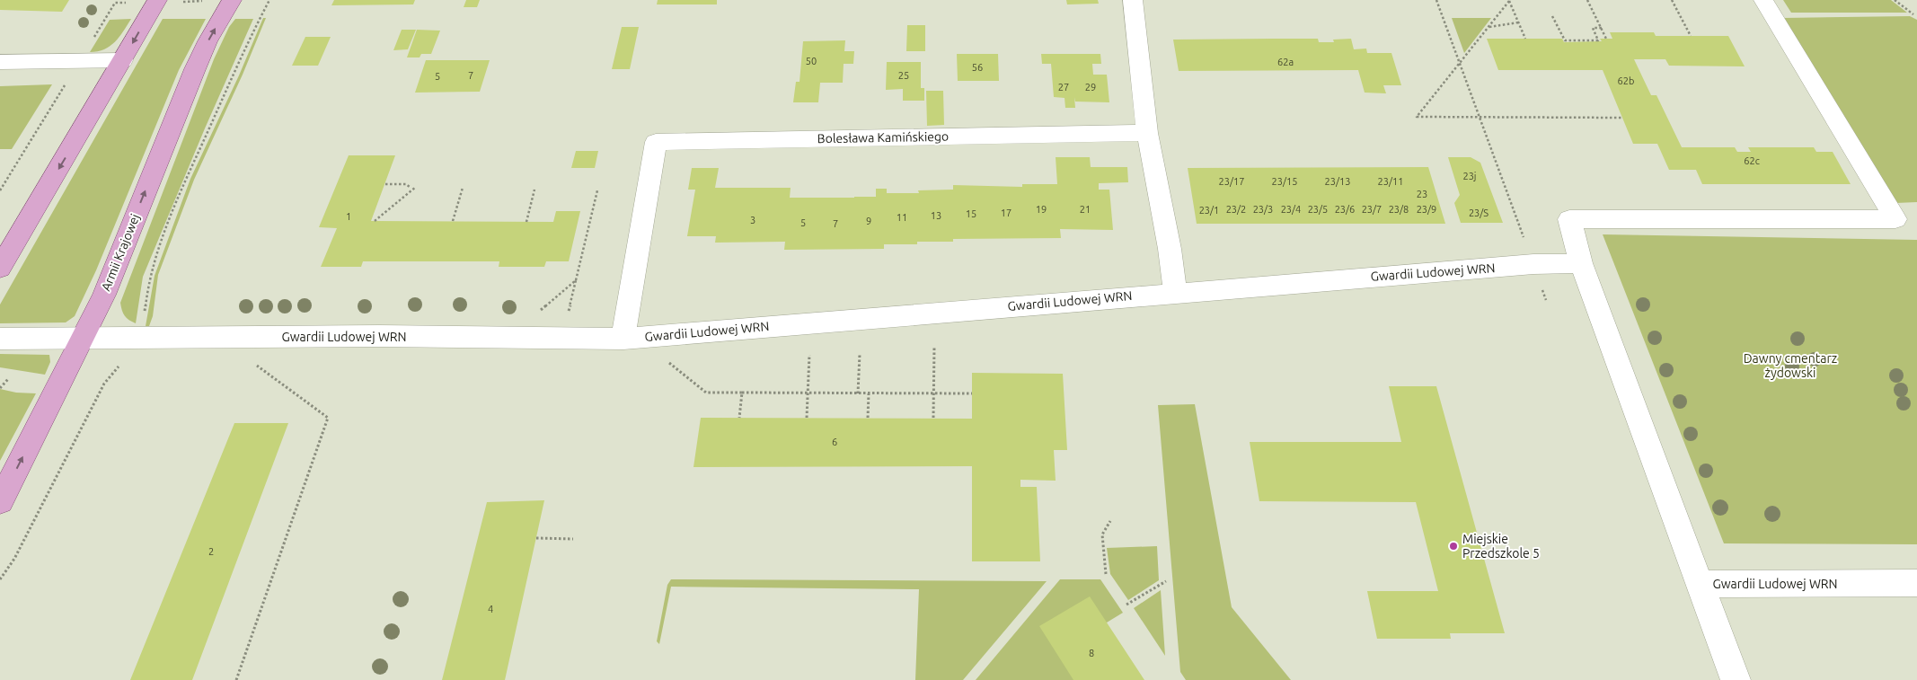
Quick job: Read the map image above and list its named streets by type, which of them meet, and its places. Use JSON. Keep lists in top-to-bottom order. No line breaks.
{"streets":{"main road":["Armii Krajowej"],"street":["Bolesława Kamińskiego","Gwardii Ludowej WRN"]},"crossings":[["Bolesława Kamińskiego","Gwardii Ludowej WRN"],["Armii Krajowej","Gwardii Ludowej WRN"]],"parks":["Dawny cmentarz żydowski"],"places":["Miejskie Przedszkole 5"],"house_numbers":["50","62a","56","7","25","5","62b","27","29","62c","23j","23/17","23/15","23/13","23/11","23","19","21","23/2","23/3","23/4","23/5","23/6","23/7","23/8","23/9","23/1","17","23/S","15","13","1","11","3","9","5","7","6","2","4","8"]}
